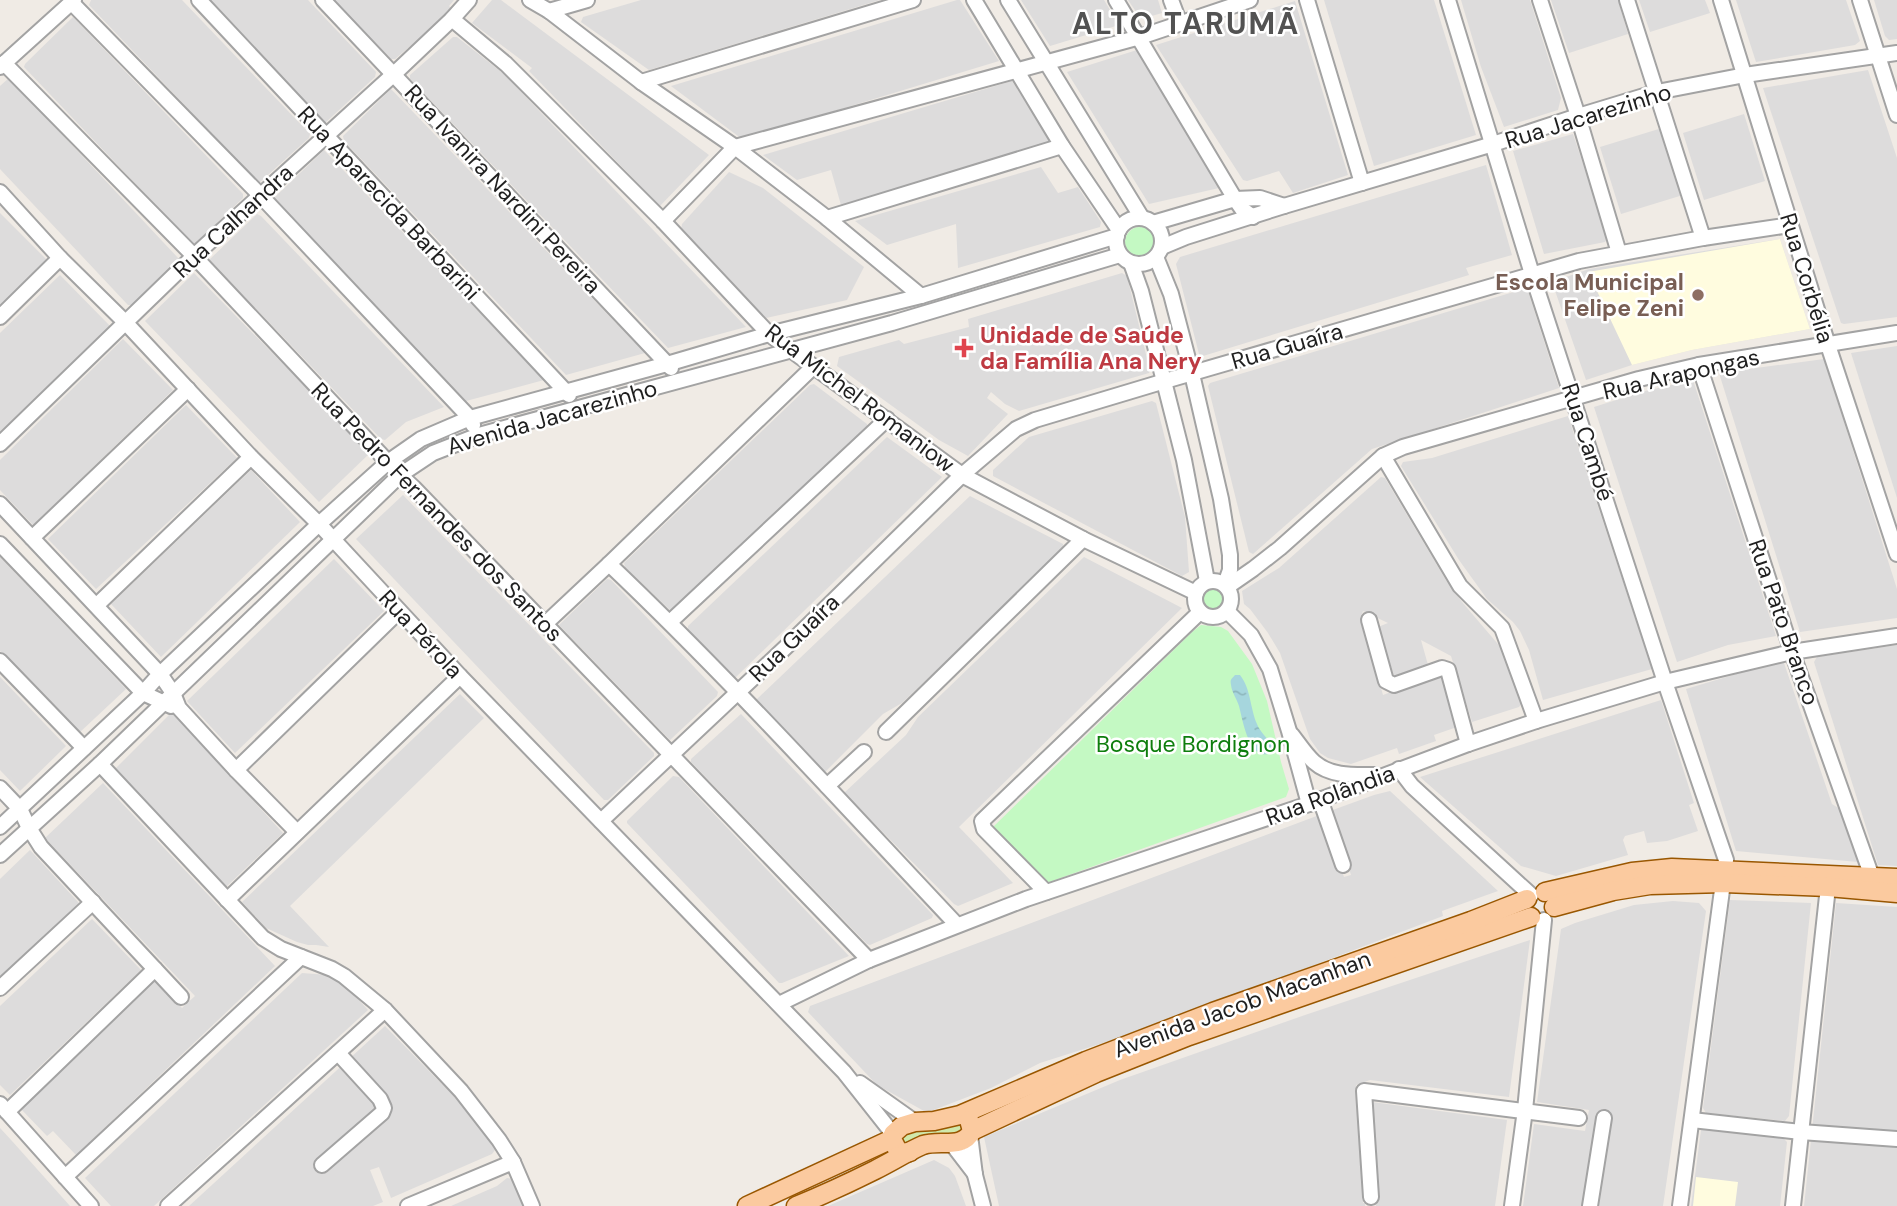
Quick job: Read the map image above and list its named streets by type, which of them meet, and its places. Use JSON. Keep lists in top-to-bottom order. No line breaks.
{"streets":{"main road":["Avenida Jacob Macanhan"],"street":["Rua Jacarezinho","Rua Ivanira Nardini Pereira","Rua Aparecida Barbarini","Rua Calhandra","Rua Corbélia","Rua Guaíra","Rua Arapongas","Rua Michel Romaniow","Avenida Jacarezinho","Rua Cambé","Rua Pedro Fernandes dos Santos","Rua Pato Branco","Rua Pérola","Rua Rolândia"]},"crossings":[["Rua Jacarezinho","Rua Corbélia"],["Rua Jacarezinho","Avenida Jacarezinho"],["Rua Jacarezinho","Rua Cambé"],["Rua Ivanira Nardini Pereira","Rua Calhandra"],["Rua Ivanira Nardini Pereira","Avenida Jacarezinho"],["Rua Aparecida Barbarini","Rua Calhandra"],["Rua Aparecida Barbarini","Avenida Jacarezinho"],["Rua Calhandra","Rua Michel Romaniow"],["Rua Calhandra","Rua Pedro Fernandes dos Santos"],["Rua Calhandra","Rua Pérola"],["Rua Corbélia","Rua Guaíra"],["Rua Corbélia","Rua Arapongas"],["Rua Guaíra","Rua Michel Romaniow"],["Rua Guaíra","Rua Cambé"],["Rua Guaíra","Rua Pedro Fernandes dos Santos"],["Rua Guaíra","Rua Pérola"],["Rua Arapongas","Rua Michel Romaniow"],["Rua Arapongas","Rua Cambé"],["Rua Arapongas","Rua Pato Branco"],["Rua Michel Romaniow","Avenida Jacarezinho"],["Avenida Jacarezinho","Rua Pedro Fernandes dos Santos"],["Avenida Jacarezinho","Rua Pérola"],["Rua Cambé","Rua Rolândia"],["Rua Cambé","Avenida Jacob Macanhan"],["Rua Pedro Fernandes dos Santos","Rua Rolândia"],["Rua Pato Branco","Rua Rolândia"],["Rua Pato Branco","Avenida Jacob Macanhan"],["Rua Pérola","Rua Rolândia"],["Rua Pérola","Avenida Jacob Macanhan"]],"districts":["ALTO TARUMÃ"],"parks":["Bosque Bordignon"],"places":{"other":["Escola Municipal Felipe Zeni"],"health":["Unidade de Saúde da Família Ana Nery"]}}
